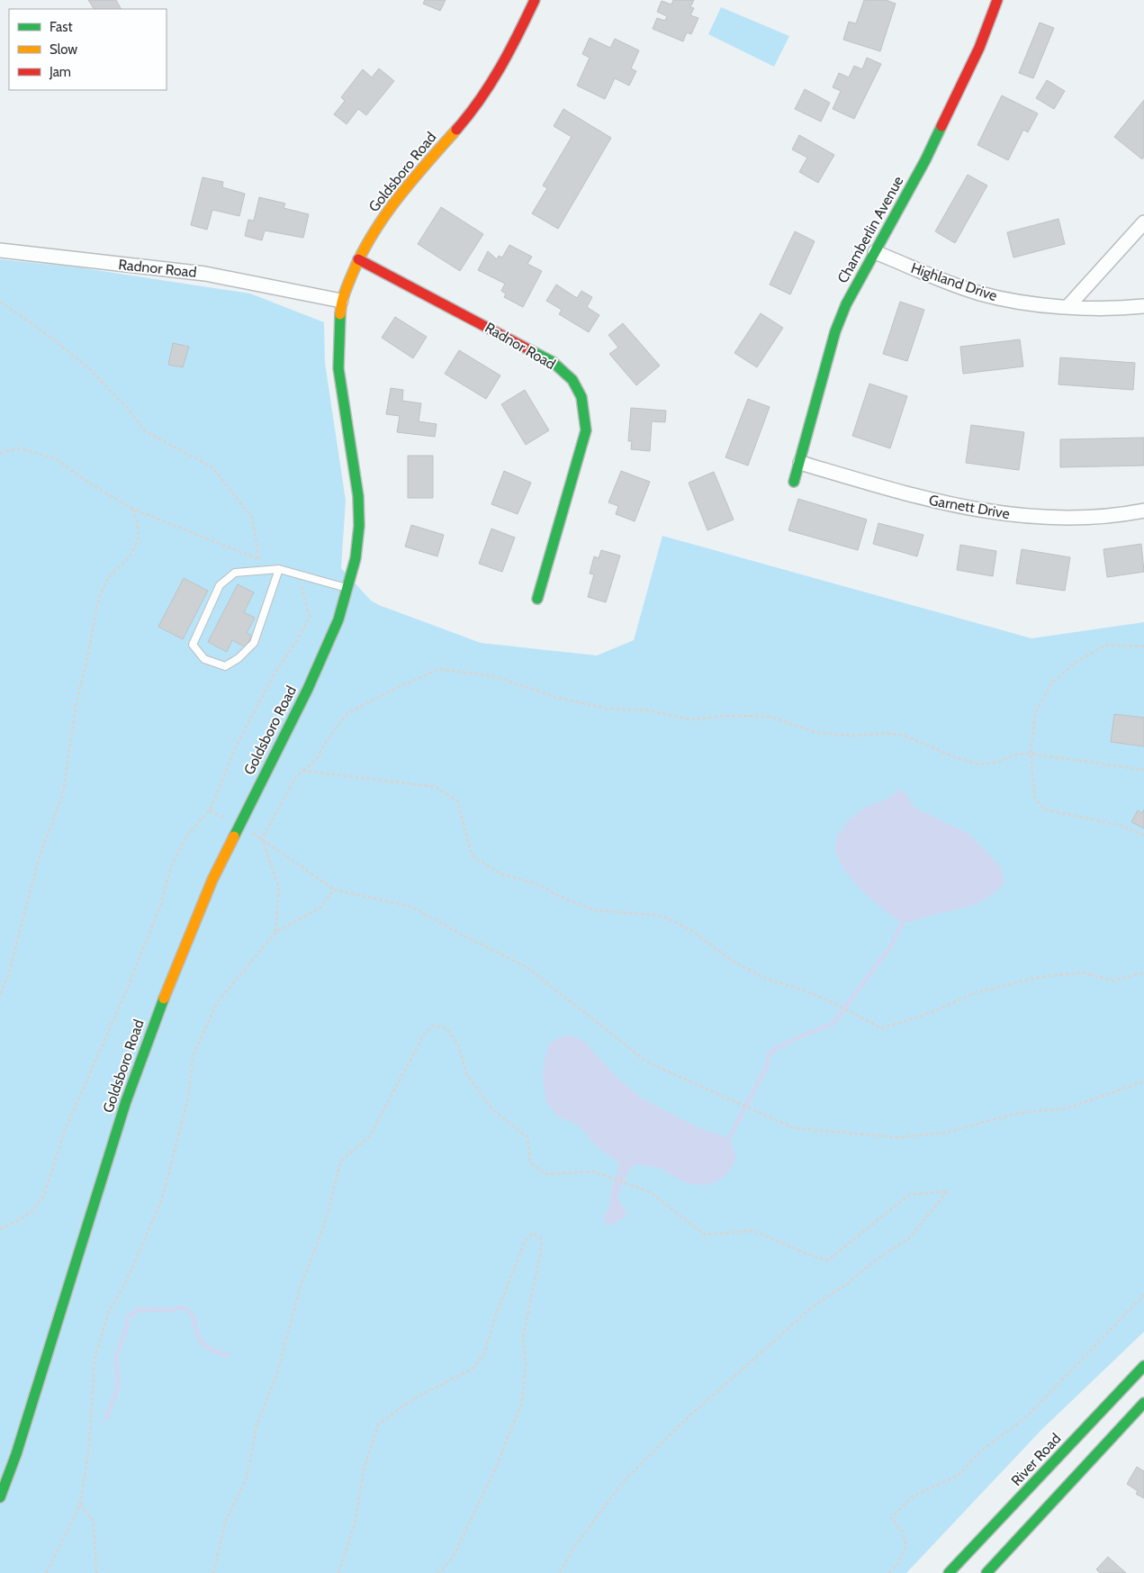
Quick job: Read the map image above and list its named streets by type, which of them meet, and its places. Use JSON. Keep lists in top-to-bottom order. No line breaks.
{"streets":{"main road":["Goldsboro Road","Chamberlin Avenue","Radnor Road","River Road"],"street":["Highland Drive","Garnett Drive"]},"crossings":[["Goldsboro Road","Radnor Road"],["Chamberlin Avenue","Highland Drive"],["Chamberlin Avenue","Garnett Drive"]],"legend":["Fast","Slow","Jam"]}
